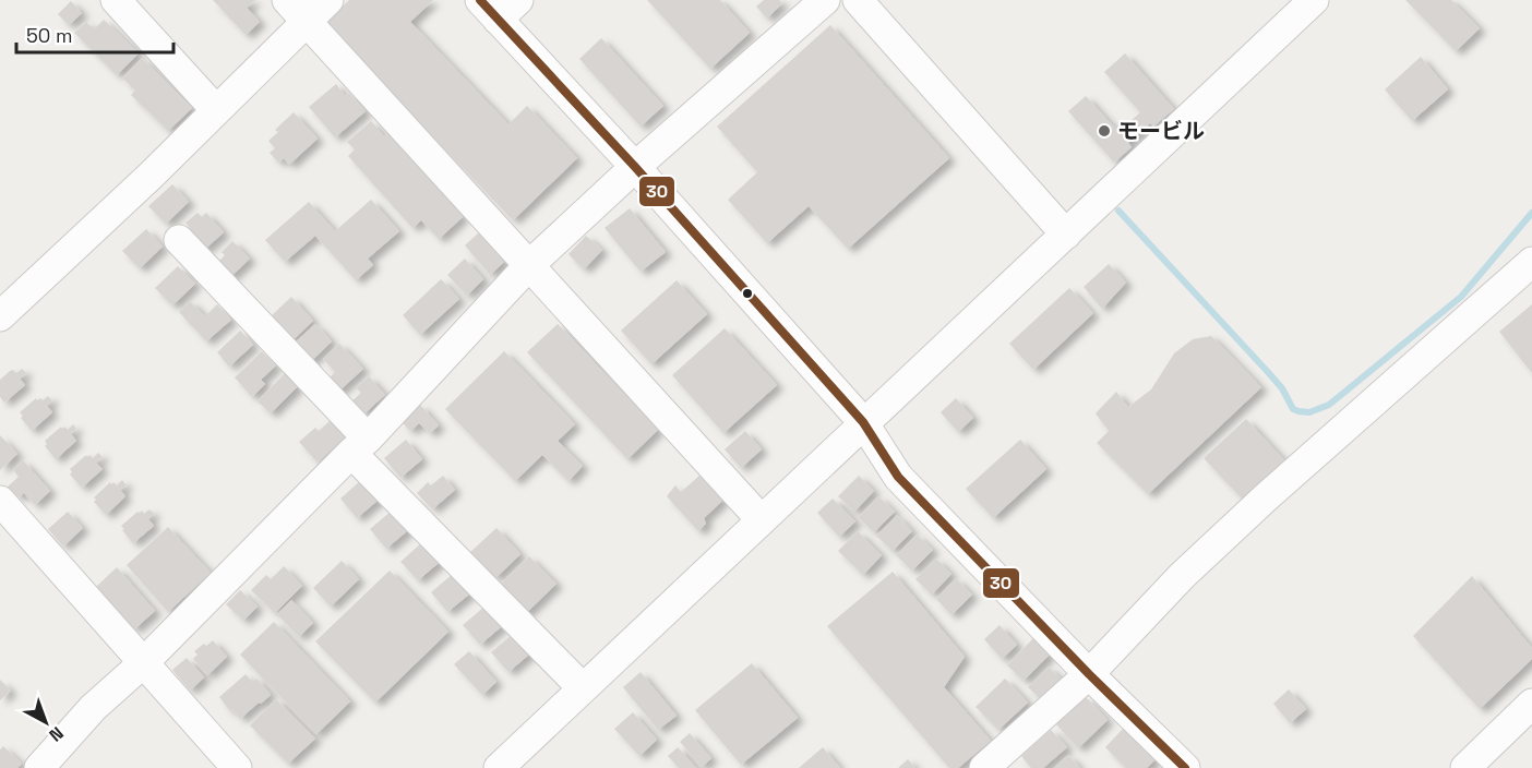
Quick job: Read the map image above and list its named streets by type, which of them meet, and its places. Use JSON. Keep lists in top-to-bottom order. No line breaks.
{"places":["モービル"],"lines":["transit line 30"],"scale_bar":"50 m","north":"bottom right"}
